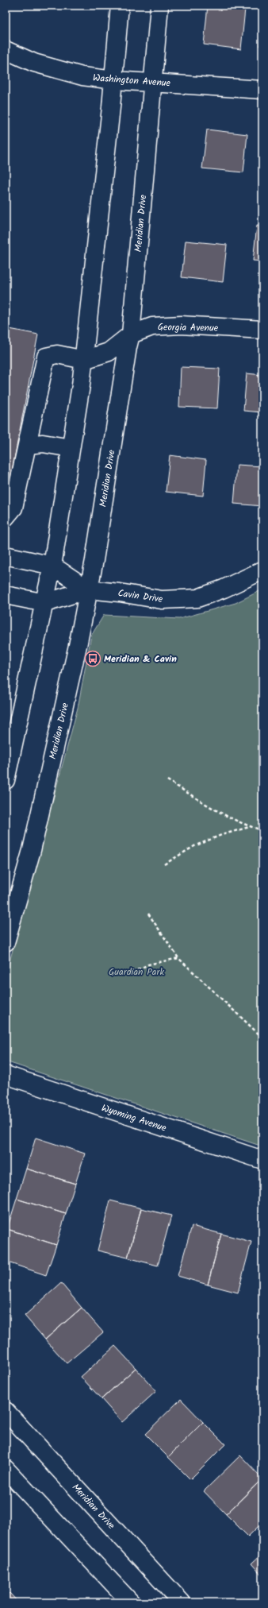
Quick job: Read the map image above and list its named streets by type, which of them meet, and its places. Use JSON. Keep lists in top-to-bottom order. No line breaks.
{"streets":{"street":["Washington Avenue","Meridian Drive","Georgia Avenue","Cavin Drive","Wyoming Avenue"]},"crossings":[["Washington Avenue","Meridian Drive"],["Meridian Drive","Georgia Avenue"],["Meridian Drive","Cavin Drive"]],"parks":["Guardian Park"],"places":{"bus stop":["Meridian & Cavin"]}}
